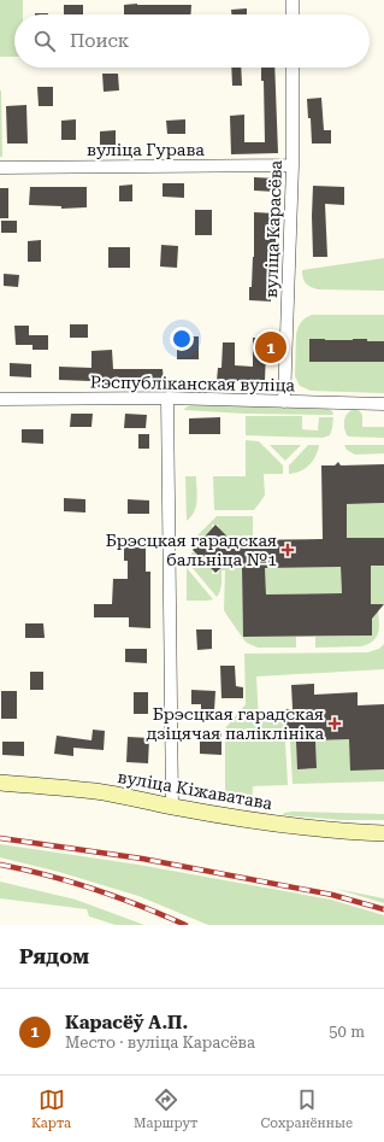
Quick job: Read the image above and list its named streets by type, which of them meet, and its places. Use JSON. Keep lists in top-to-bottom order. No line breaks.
{"streets":{"main road":["вуліца Кіжаватава"],"street":["вуліца Гурава","вуліца Карасёва","Рэспубліканская вуліца"]},"crossings":[["вуліца Гурава","вуліца Карасёва"],["вуліца Карасёва","Рэспубліканская вуліца"]],"places":{"health":["Брэсцкая гарадская бальніца №1","Брэсцкая гарадская дзіцячая паліклініка"]},"page":{"search":"Поиск","pins":"1","heading":"Рядом","list":[{"mark":"1","name":"Карасёў А.П.","note":"Место · вуліца Карасёва","value":"50 m"}],"nav":["Карта","Маршрут","Сохранённые"]}}
